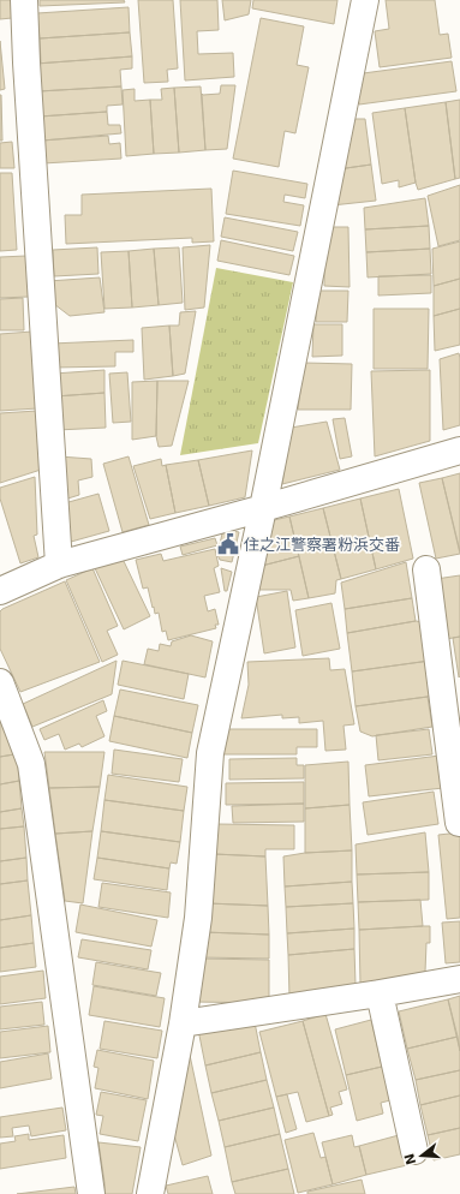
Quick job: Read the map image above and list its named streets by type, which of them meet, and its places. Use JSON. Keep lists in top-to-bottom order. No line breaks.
{"places":{"public building":["住之江警察署粉浜交番"]},"north":"left"}
